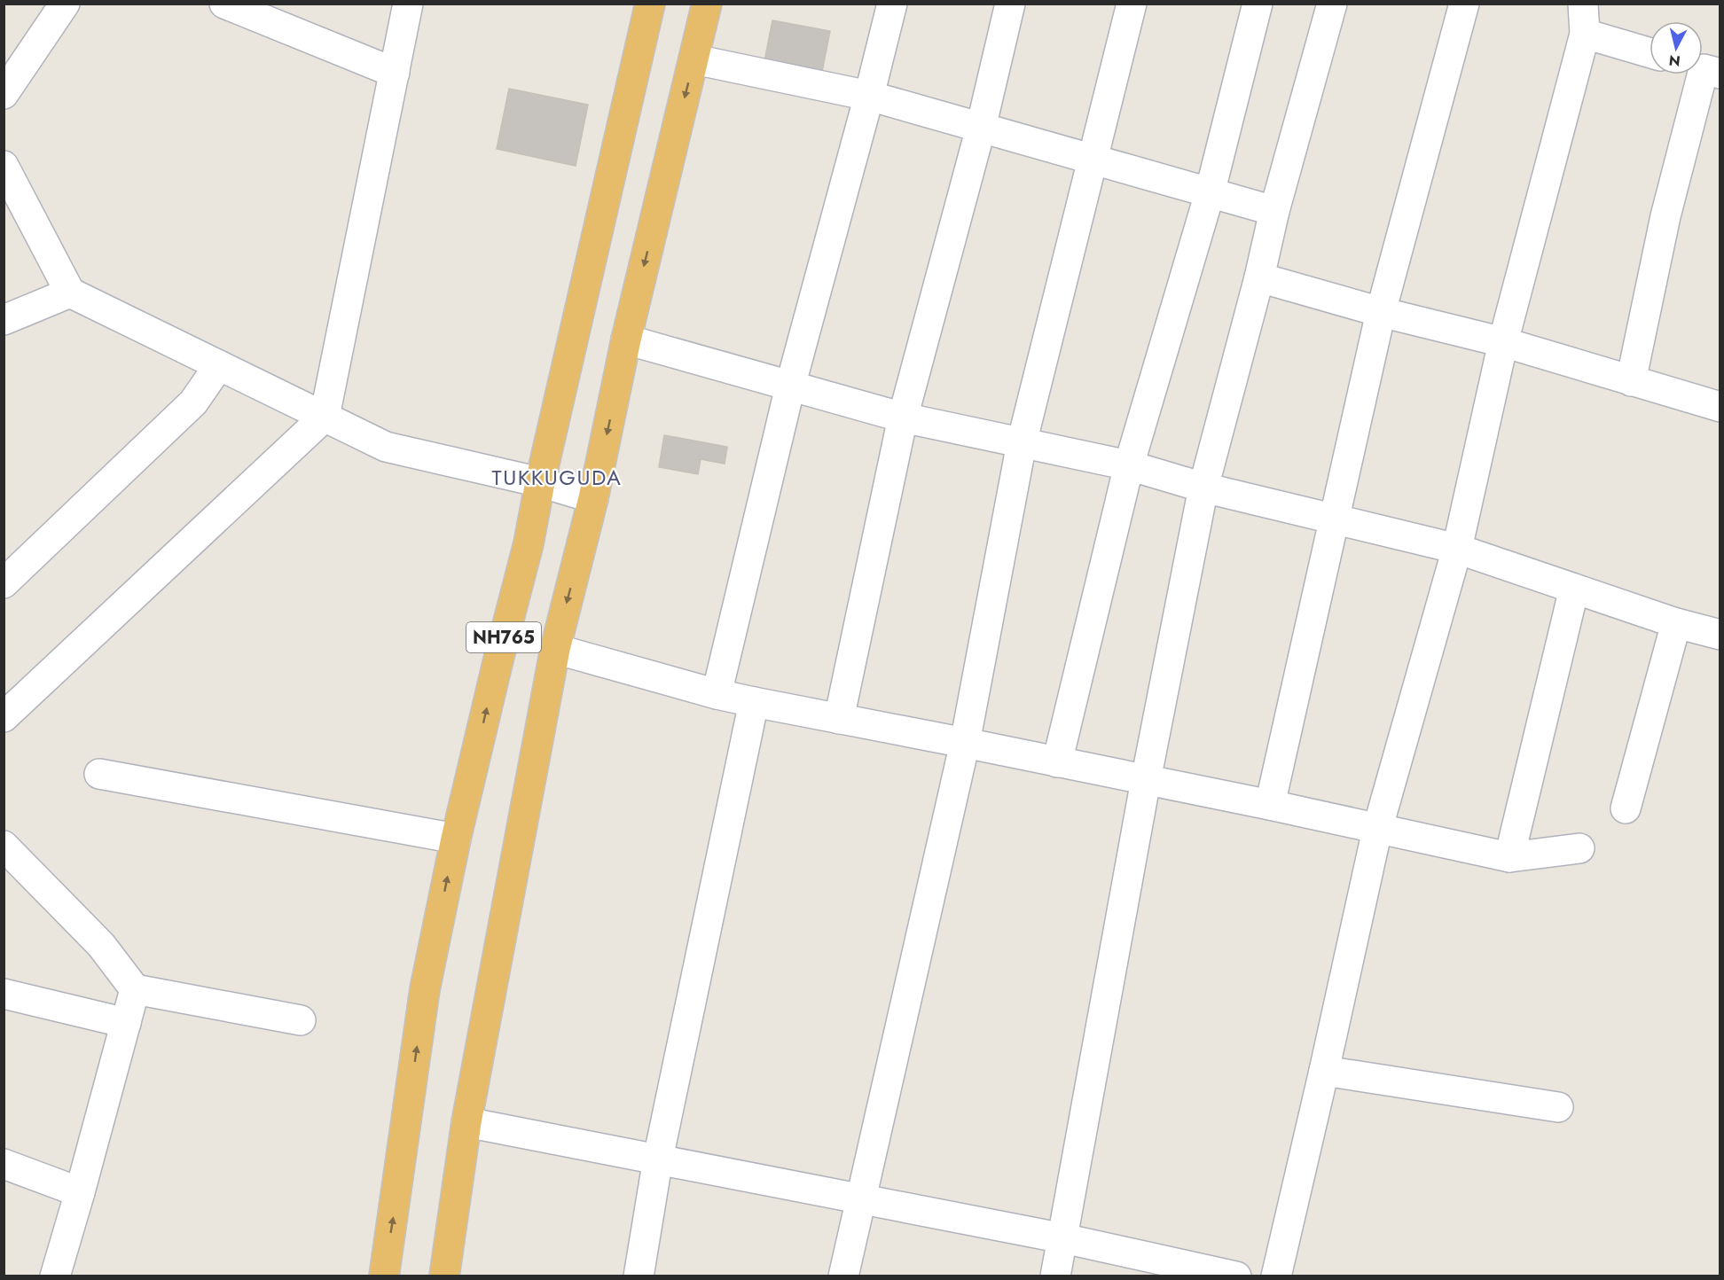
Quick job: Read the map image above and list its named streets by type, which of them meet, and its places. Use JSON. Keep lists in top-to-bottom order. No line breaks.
{"streets":{"highway":["NH765"]},"districts":["TUKKUGUDA"],"north":"bottom"}
